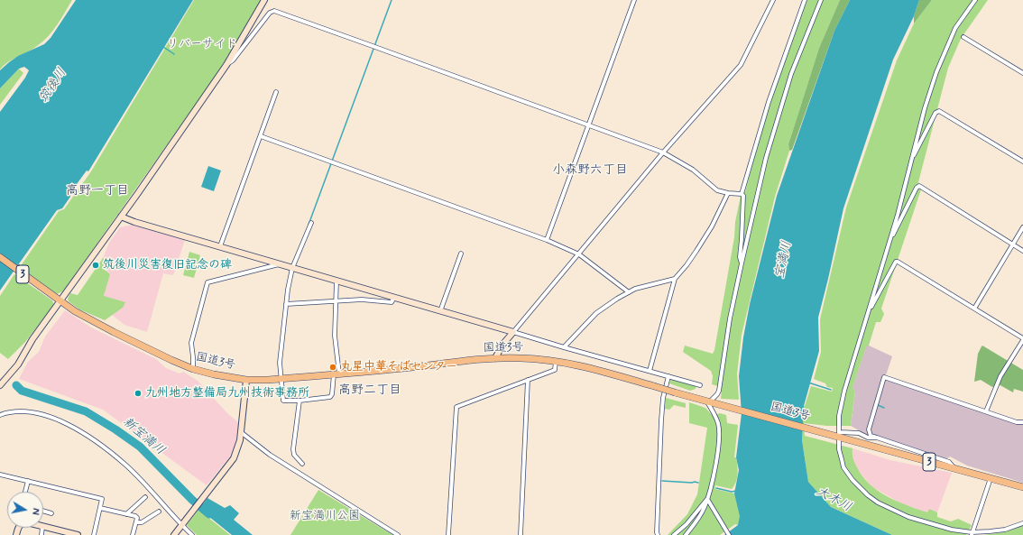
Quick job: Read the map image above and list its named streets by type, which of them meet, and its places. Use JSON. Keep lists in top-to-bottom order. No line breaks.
{"streets":{"highway":["3","国道3号"]},"districts":["小森野六丁目","高野一丁目","高野二丁目"],"water":["筑後川","宝満川","新宝満川","大木川"],"parks":["リバーサイド","新宝満川公園"],"places":["筑後川災害復旧記念の碑","丸星中華そばセンター","九州地方整備局九州技術事務所"],"north":"right"}
